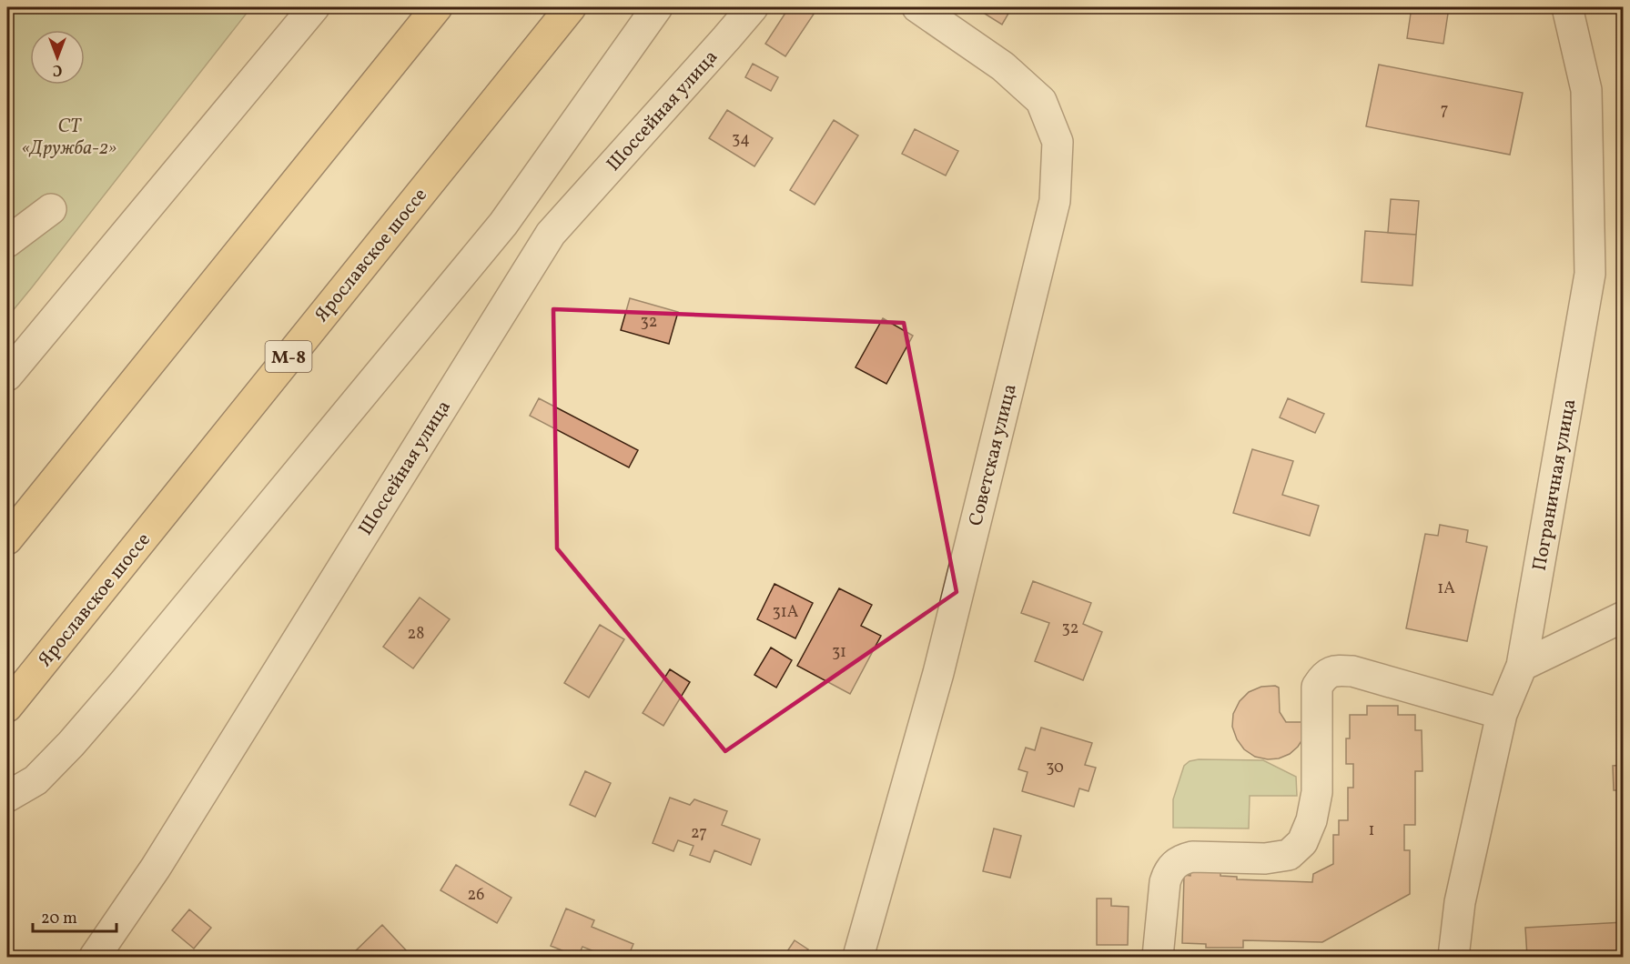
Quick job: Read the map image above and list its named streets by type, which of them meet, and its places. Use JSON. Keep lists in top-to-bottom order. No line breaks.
{"streets":{"highway":["Ярославское шоссе","М-8"],"street":["Шоссейная улица","Советская улица","Пограничная улица"]},"parks":["СТ «Дружба-2»"],"house_numbers":["7","34","32","1А","31А","32","28","31","30","1","27","26"],"scale_bar":"20 m","north":"bottom"}
